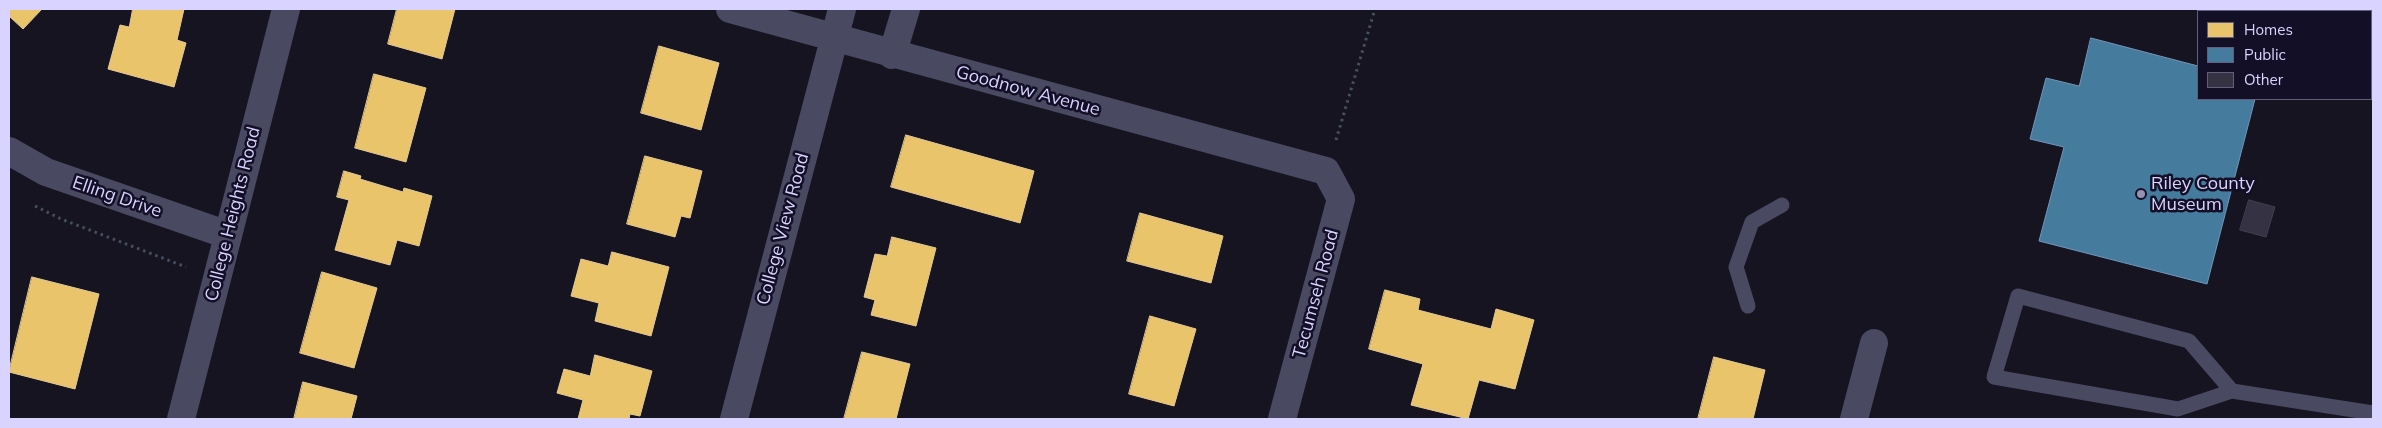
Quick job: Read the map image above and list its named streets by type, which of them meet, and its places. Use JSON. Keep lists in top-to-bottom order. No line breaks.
{"streets":{"street":["Goodnow Avenue","Elling Drive","College Heights Road","College View Road","Tecumseh Road"]},"crossings":[["Goodnow Avenue","College View Road"],["Goodnow Avenue","Tecumseh Road"],["Elling Drive","College Heights Road"]],"places":["Riley County Museum"],"legend":["Homes","Public","Other"]}
